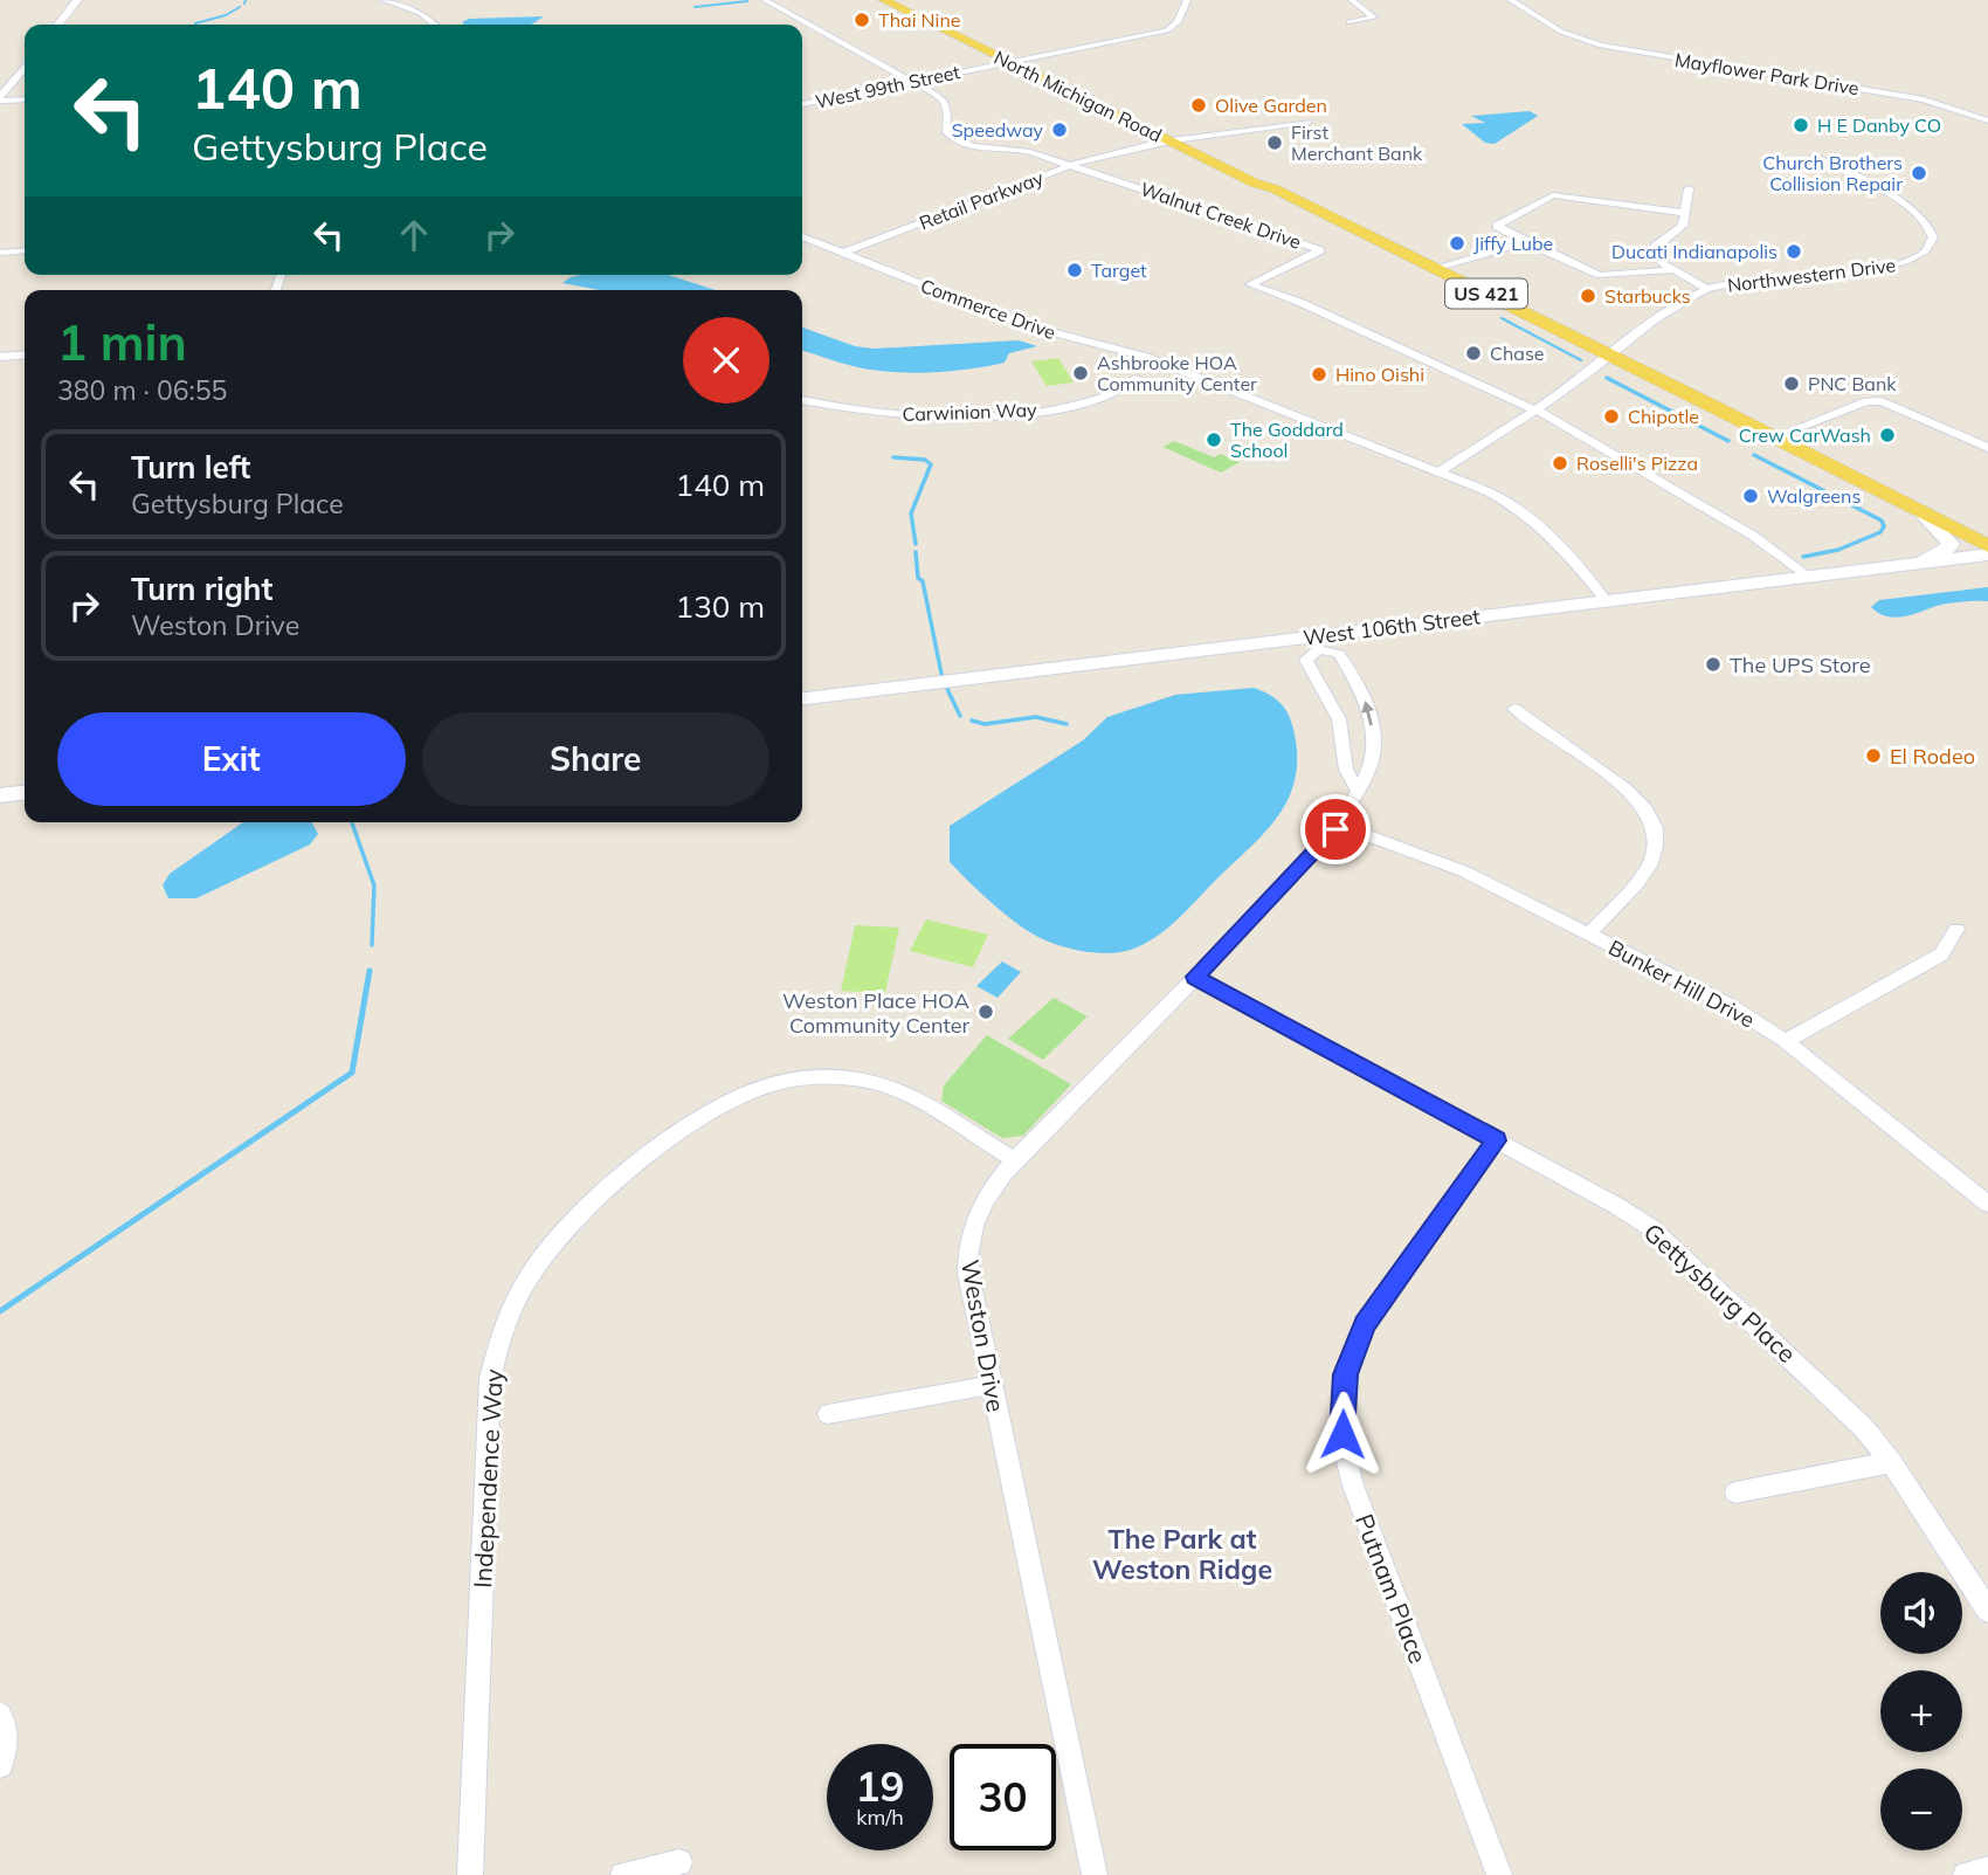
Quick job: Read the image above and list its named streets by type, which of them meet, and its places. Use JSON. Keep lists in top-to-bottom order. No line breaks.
{"streets":{"main road":["North Michigan Road","US 421"],"street":["Mayflower Park Drive","West 99th Street","Retail Parkway","Walnut Creek Drive","Northwestern Drive","Commerce Drive","Carwinion Way","West 106th Street","Bunker Hill Drive","Gettysburg Place","Weston Drive","Independence Way","Putnam Place"]},"crossings":[["West 99th Street","North Michigan Road"],["West 99th Street","Walnut Creek Drive"],["North Michigan Road","Retail Parkway"],["North Michigan Road","Northwestern Drive"],["Retail Parkway","Walnut Creek Drive"],["Retail Parkway","Commerce Drive"],["Walnut Creek Drive","Northwestern Drive"],["Walnut Creek Drive","West 106th Street"],["Northwestern Drive","Commerce Drive"],["Commerce Drive","West 106th Street"],["West 106th Street","Weston Drive"],["Bunker Hill Drive","Weston Drive"],["Gettysburg Place","Weston Drive"],["Gettysburg Place","Putnam Place"],["Weston Drive","Independence Way"]],"districts":["The Park at Weston Ridge"],"places":["Thai Nine","Olive Garden","H E Danby CO","Speedway","First Merchant Bank","Church Brothers Collision Repair","Jiffy Lube","Ducati Indianapolis","Target","Starbucks","Chase","Ashbrooke HOA Community Center","Hino Oishi","PNC Bank","Chipotle","Crew CarWash","The Goddard School","Roselli's Pizza","Walgreens","The UPS Store","El Rodeo","Weston Place HOA Community Center"],"page":{"turn":["140 m","Gettysburg Place"],"heading":["1 min","380 m · 06:55"],"list":[{"name":"Turn left","note":"Gettysburg Place","value":"140 m"},{"name":"Turn right","note":"Weston Drive","value":"130 m"}],"buttons":["Exit","Share"],"map_buttons":["+","−"],"speed":"19 km/h","limit":"30"}}
